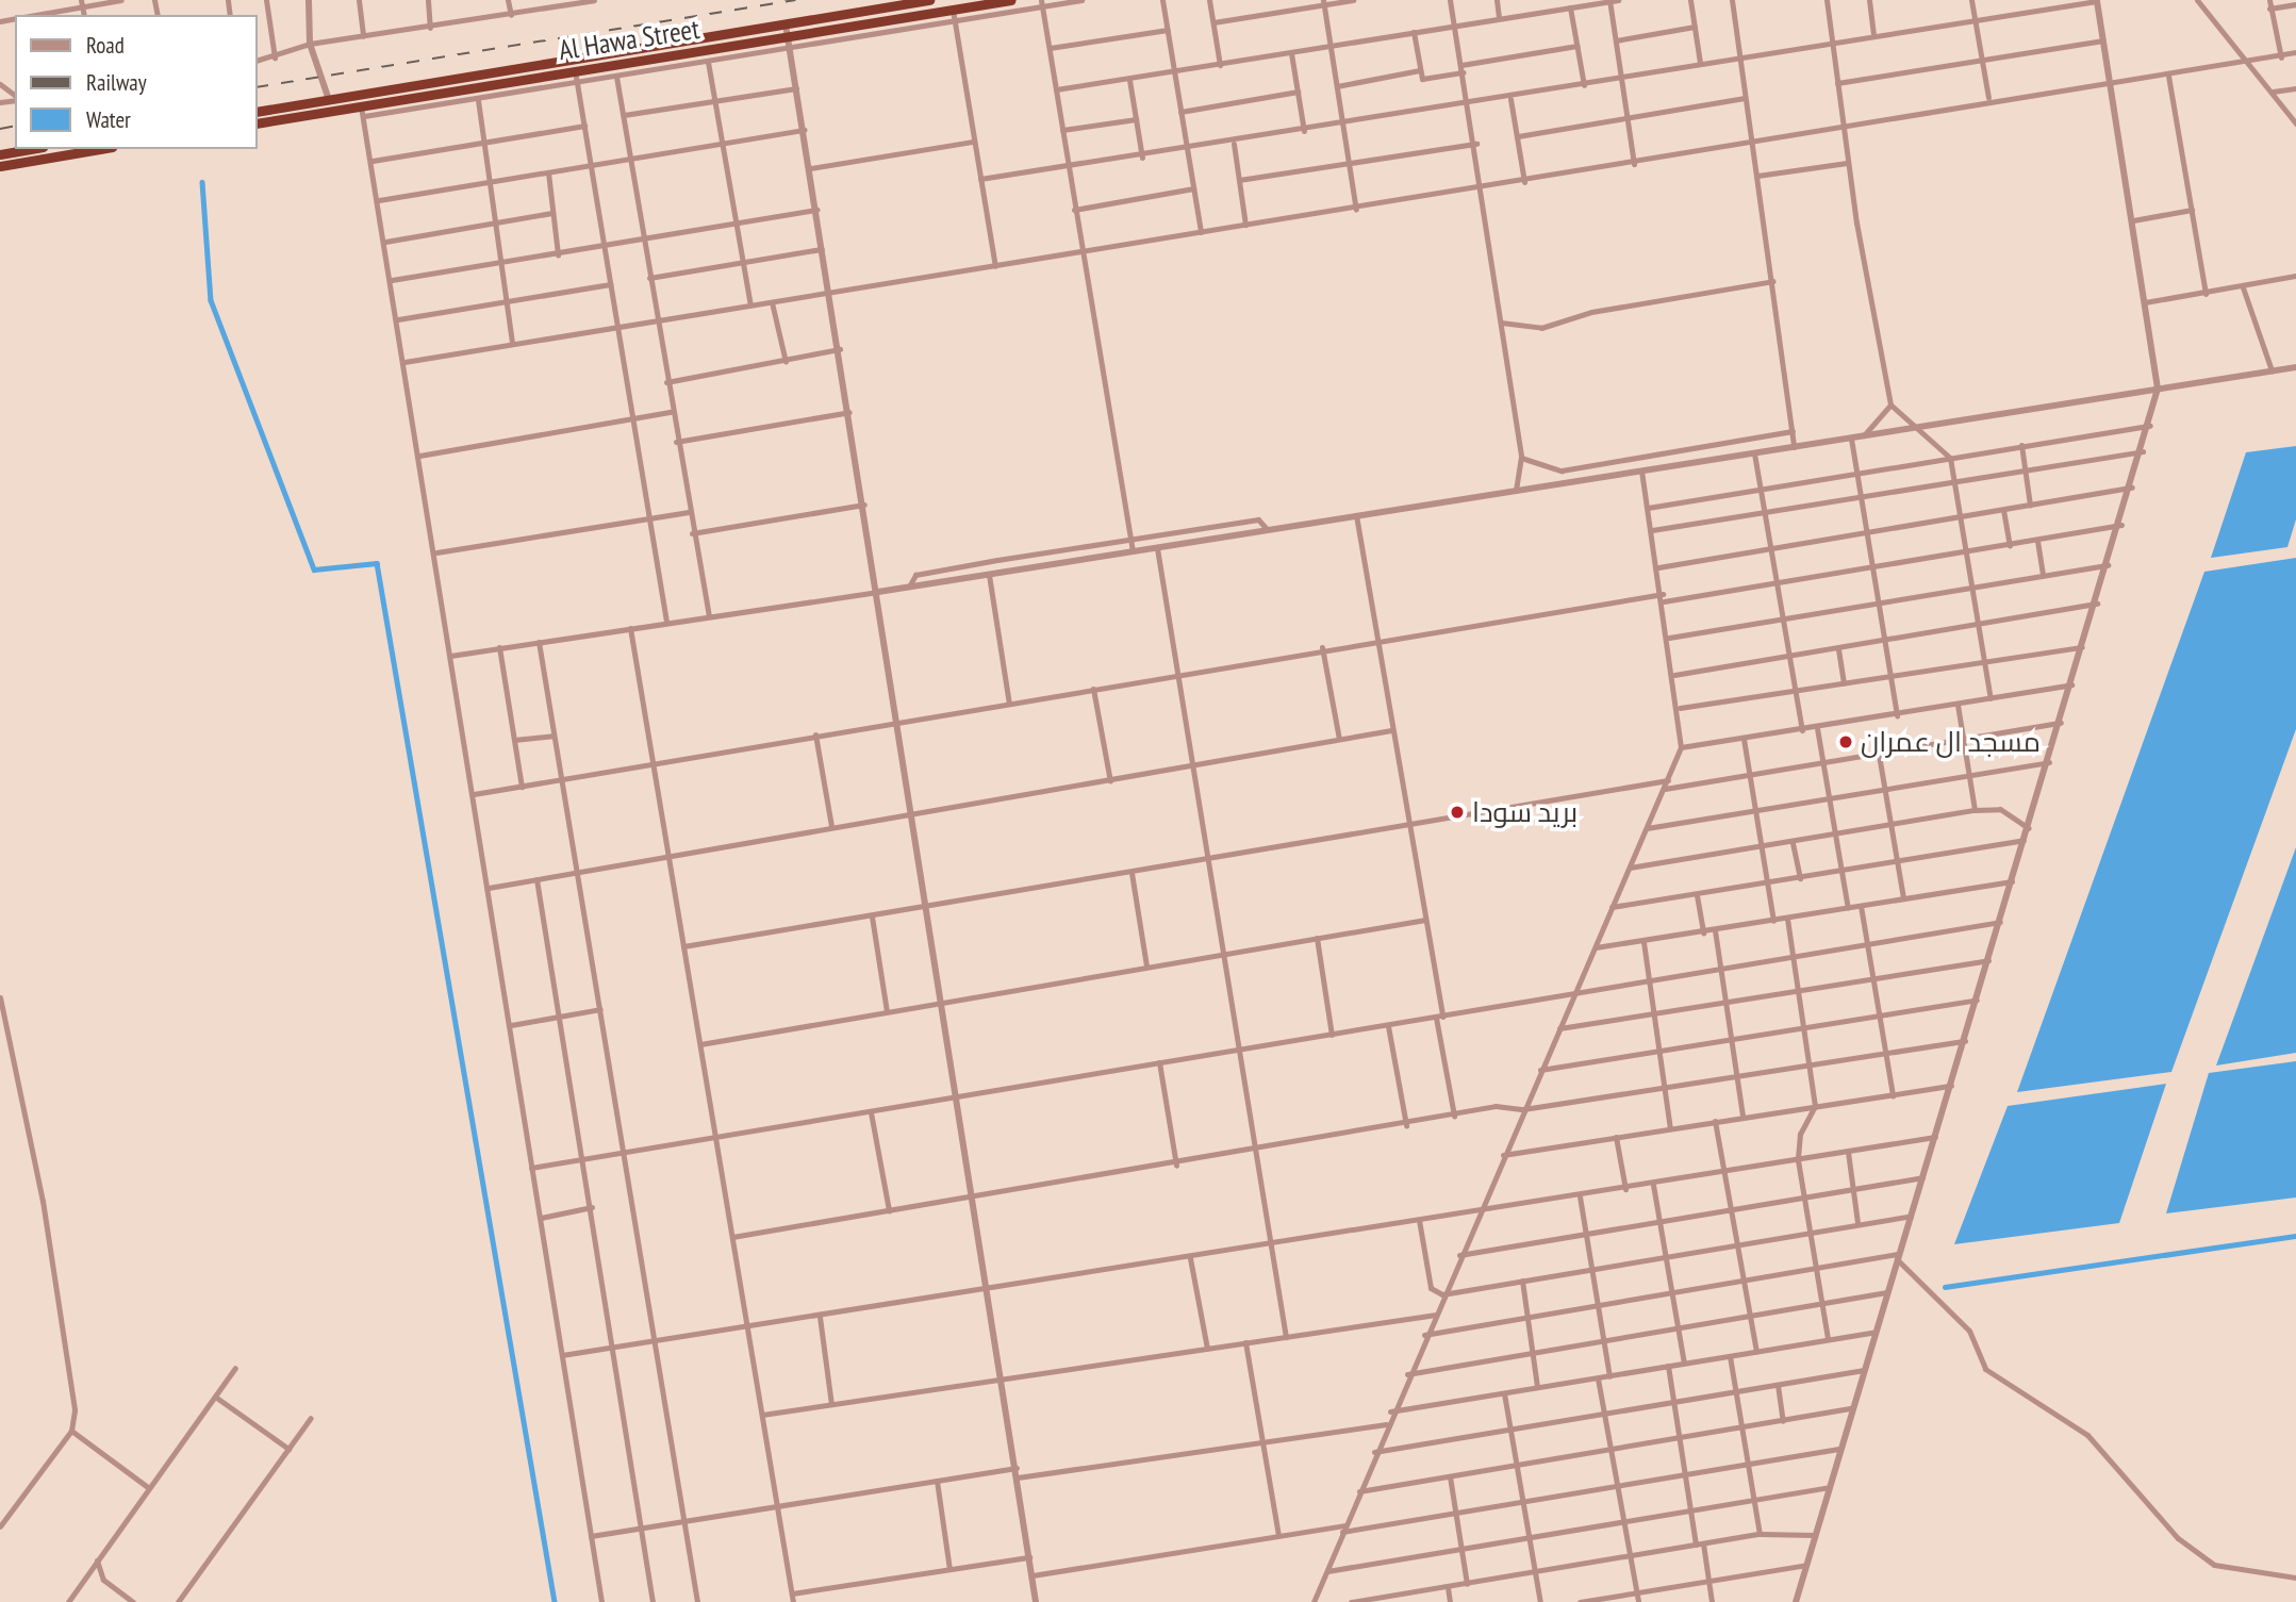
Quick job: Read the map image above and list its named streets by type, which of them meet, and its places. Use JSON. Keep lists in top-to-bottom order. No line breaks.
{"streets":{"highway":["Al Hawa Street"]},"places":["مسجد ال عمران","بريد سودا"],"legend":["Road","Railway","Water"]}
